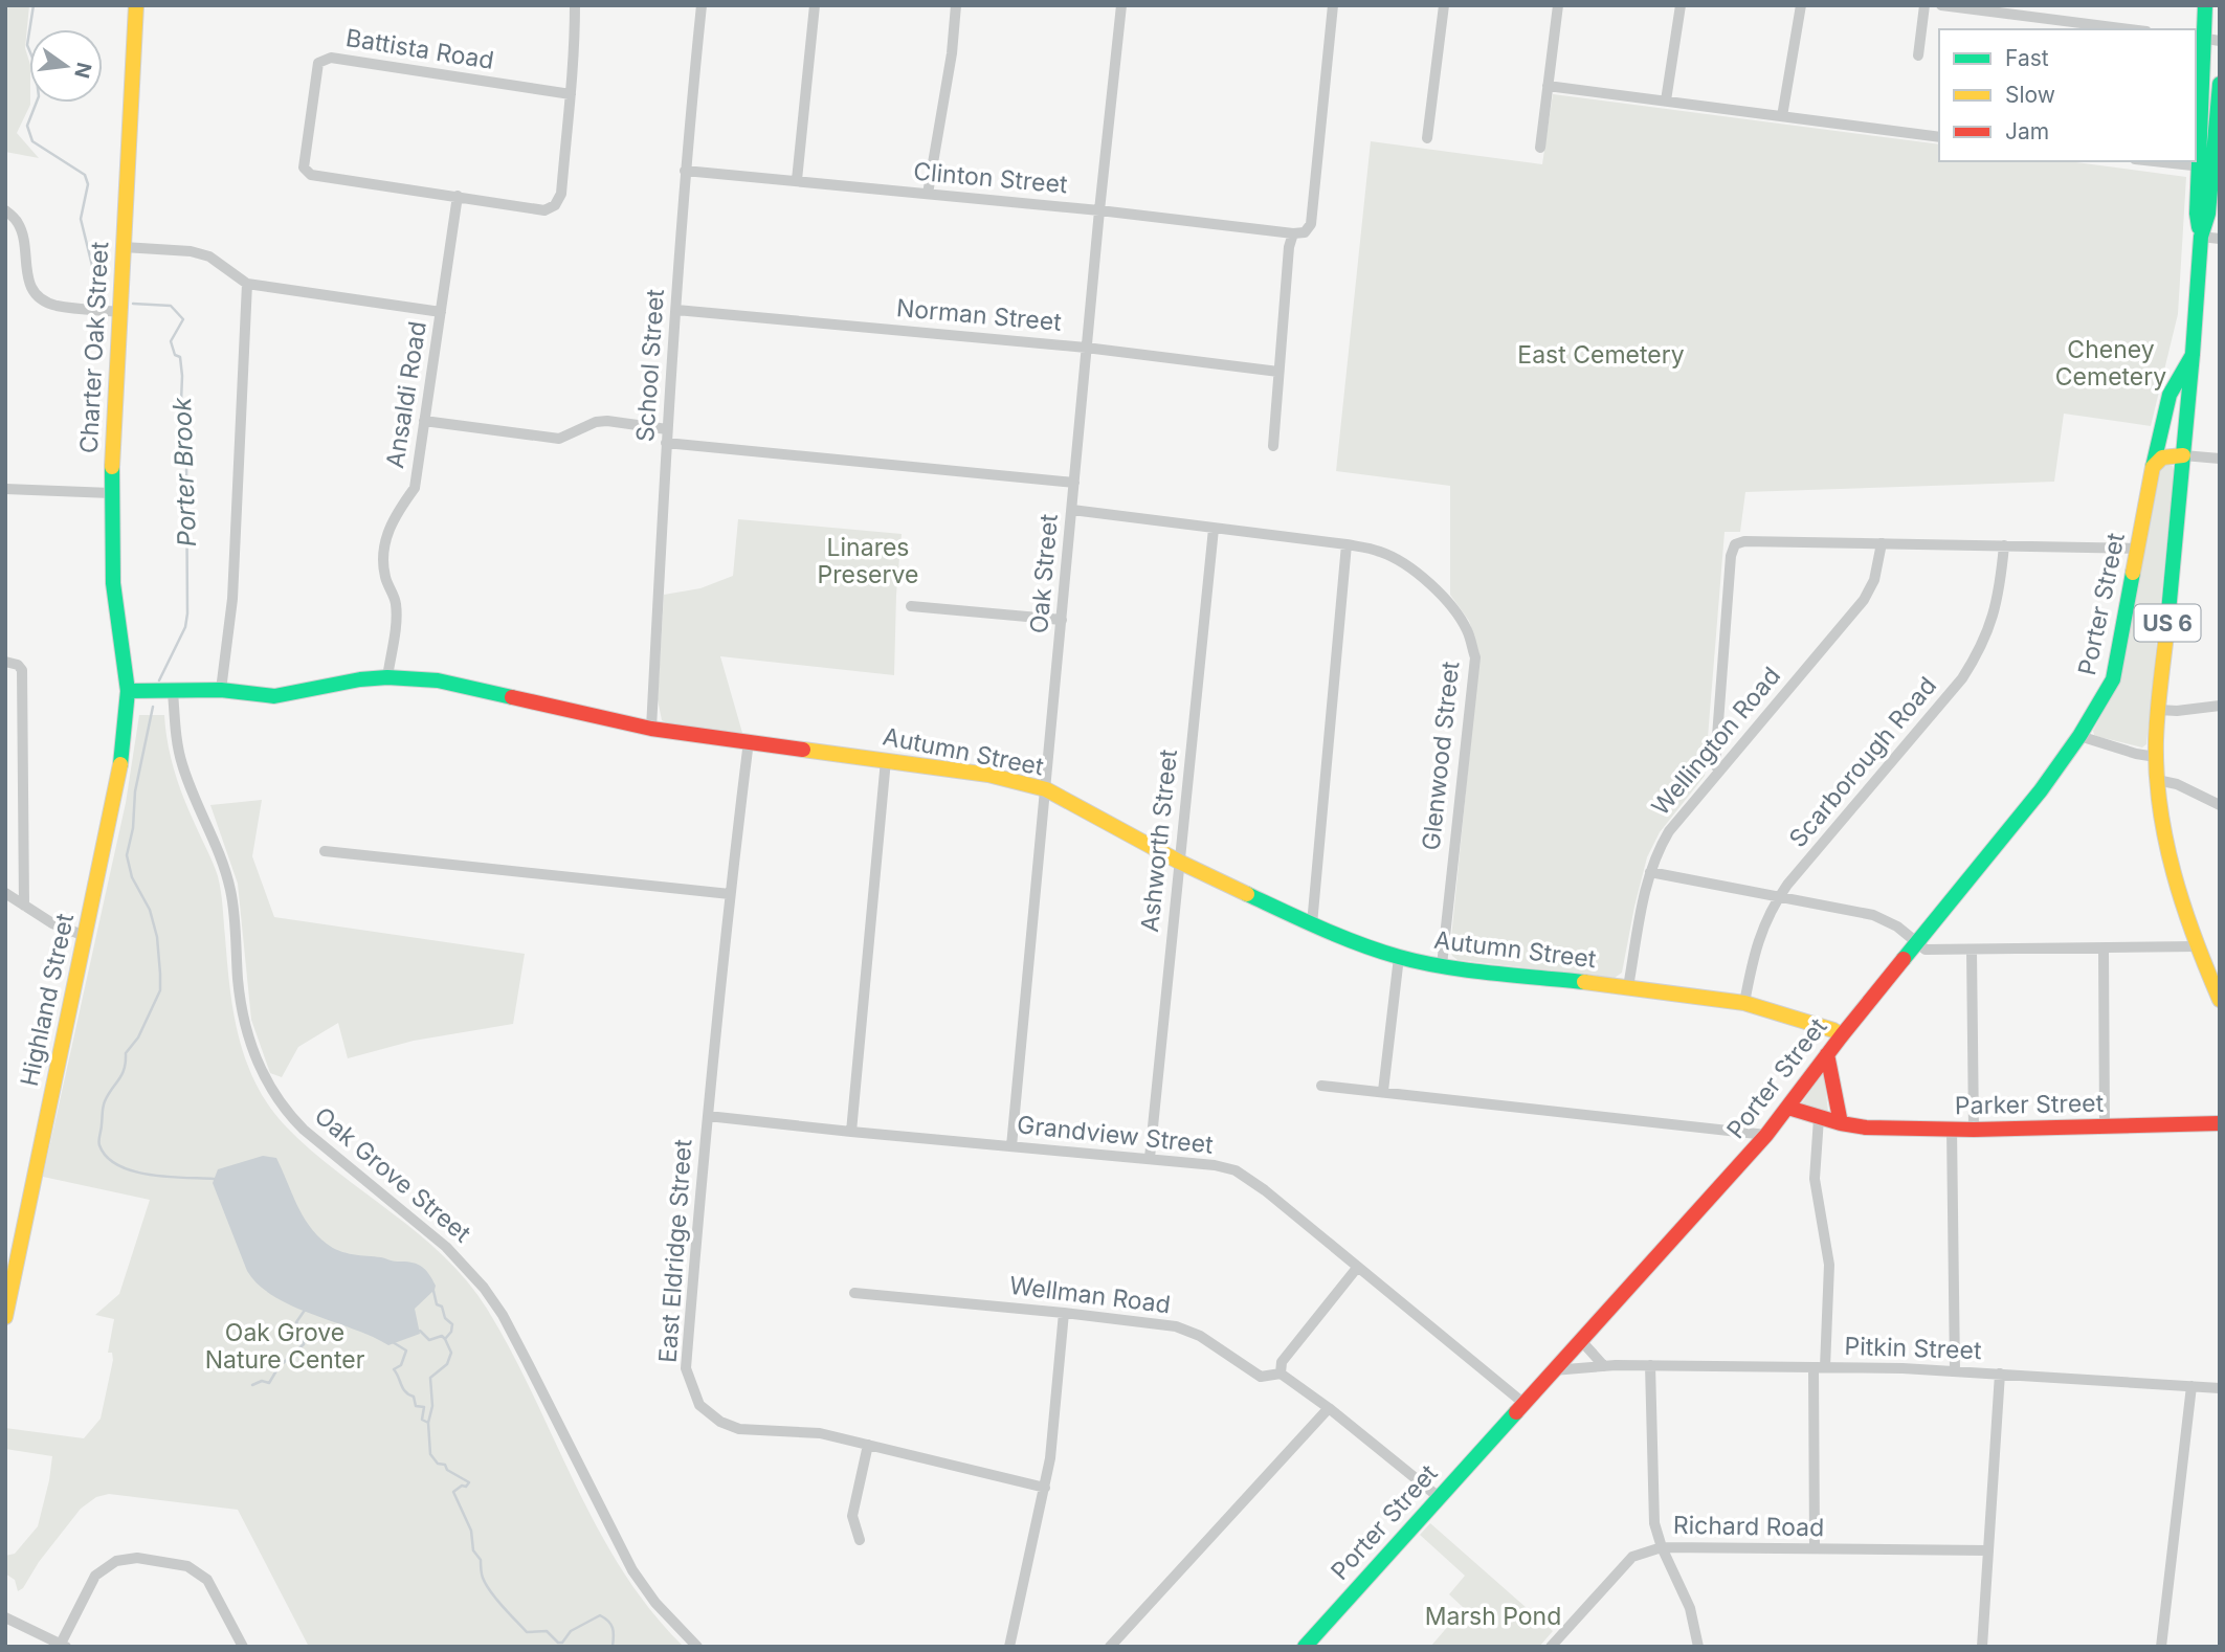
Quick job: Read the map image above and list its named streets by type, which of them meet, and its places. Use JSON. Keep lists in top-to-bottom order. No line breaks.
{"streets":{"street":["Battista Road","Clinton Street","Norman Street","Charter Oak Street","School Street","Ansaldi Road","Oak Street","Porter Street","US 6","Wellington Road","Autumn Street","Glenwood Street","Scarborough Road","Ashworth Street","Highland Street","Parker Street","Grandview Street","Oak Grove Street","East Eldridge Street","Wellman Road","Pitkin Street","Richard Road"]},"crossings":[["Battista Road","Ansaldi Road"],["Clinton Street","School Street"],["Clinton Street","Oak Street"],["Norman Street","School Street"],["Norman Street","Oak Street"],["Charter Oak Street","Autumn Street"],["Charter Oak Street","Highland Street"],["School Street","Autumn Street"],["Ansaldi Road","Autumn Street"],["Oak Street","Autumn Street"],["Oak Street","Glenwood Street"],["Oak Street","Grandview Street"],["Porter Street","US 6"],["Porter Street","Autumn Street"],["Porter Street","Parker Street"],["Porter Street","Grandview Street"],["Porter Street","Wellman Road"],["Porter Street","Pitkin Street"],["Wellington Road","Autumn Street"],["Autumn Street","Glenwood Street"],["Autumn Street","Scarborough Road"],["Autumn Street","Ashworth Street"],["Autumn Street","Highland Street"],["Autumn Street","Oak Grove Street"],["Autumn Street","East Eldridge Street"],["Glenwood Street","Ashworth Street"],["Ashworth Street","Grandview Street"],["Grandview Street","East Eldridge Street"]],"water":["Porter Brook"],"parks":["Cheney Cemetery","East Cemetery","Linares Preserve","Oak Grove Nature Center","Marsh Pond"],"legend":["Fast","Slow","Jam"],"north":"right"}
